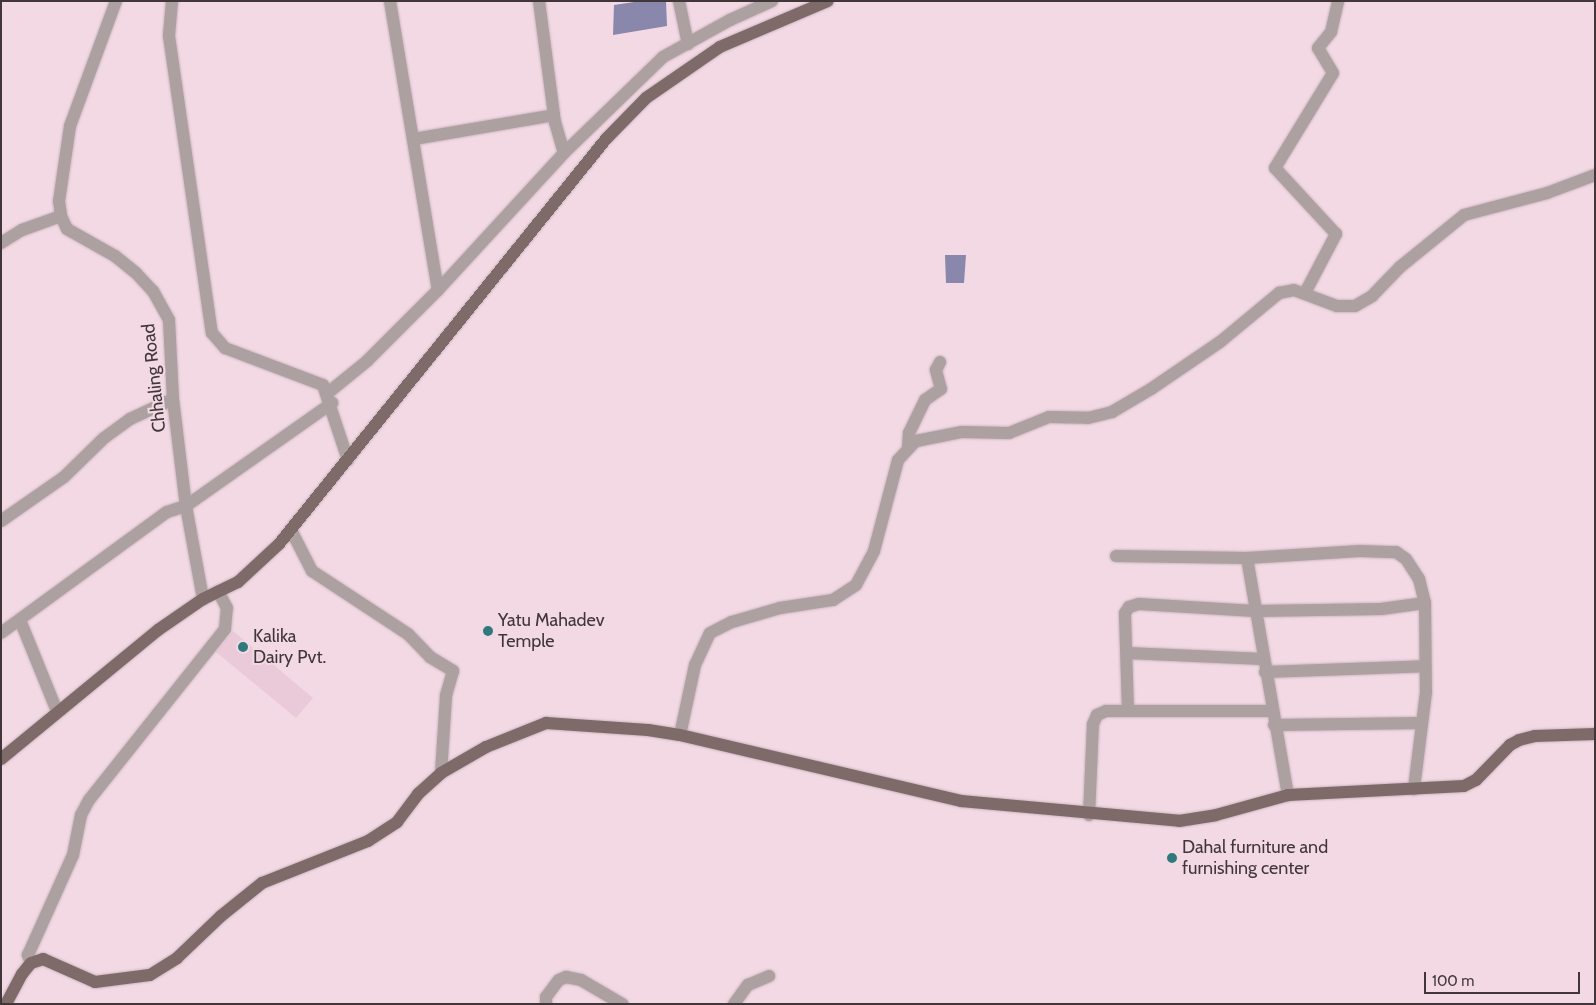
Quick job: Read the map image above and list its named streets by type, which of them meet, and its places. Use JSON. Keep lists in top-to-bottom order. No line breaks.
{"streets":{"street":["Chhaling Road"]},"places":["Yatu Mahadev Temple","Kalika Dairy Pvt.","Dahal furniture and furnishing center"],"scale_bar":"100 m"}
